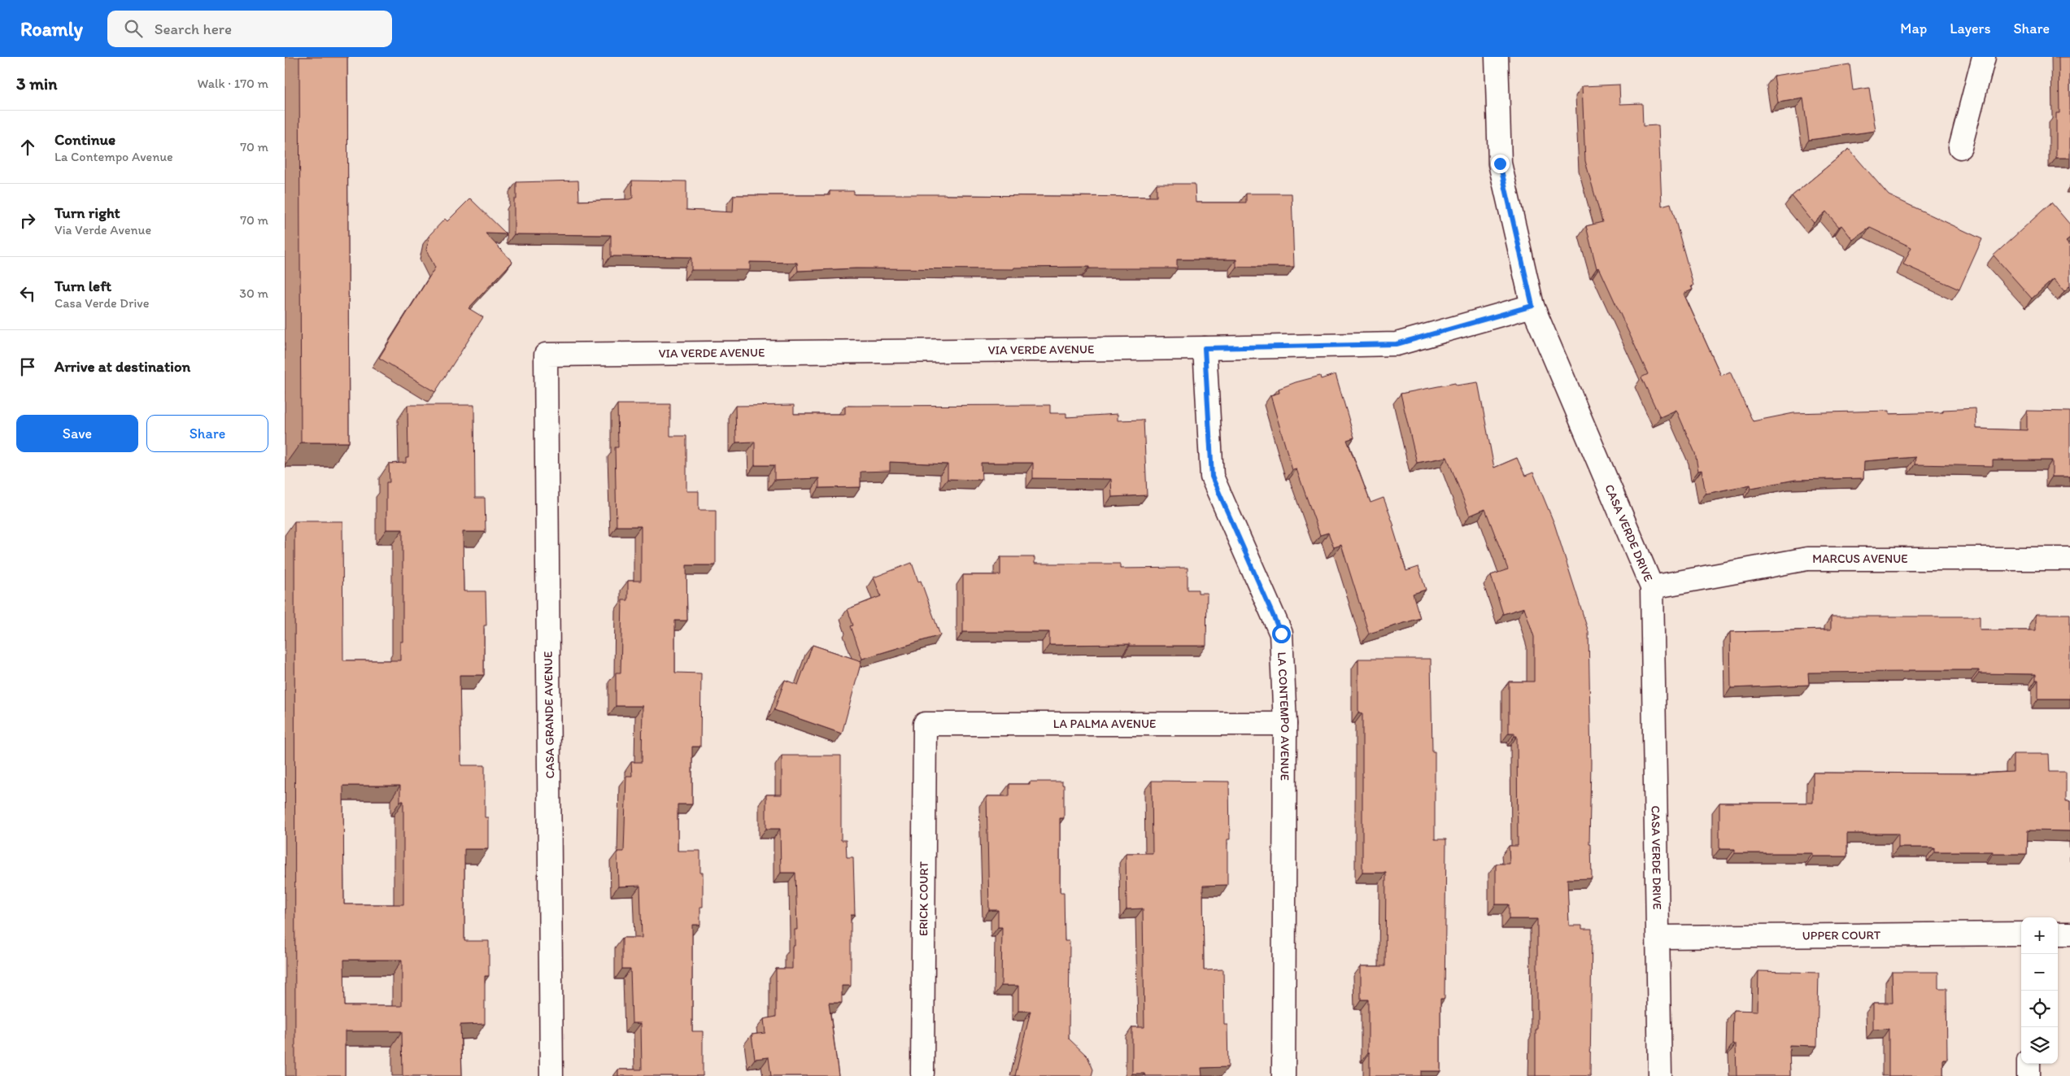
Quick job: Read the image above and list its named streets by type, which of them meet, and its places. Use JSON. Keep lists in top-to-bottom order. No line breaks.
{"streets":{"street":["VIA VERDE AVENUE","CASA VERDE DRIVE","MARCUS AVENUE","CASA GRANDE AVENUE","LA CONTEMPO AVENUE","LA PALMA AVENUE","ERICK COURT","UPPER COURT"]},"crossings":[["VIA VERDE AVENUE","CASA VERDE DRIVE"],["VIA VERDE AVENUE","CASA GRANDE AVENUE"],["VIA VERDE AVENUE","LA CONTEMPO AVENUE"],["CASA VERDE DRIVE","MARCUS AVENUE"],["CASA VERDE DRIVE","UPPER COURT"],["LA CONTEMPO AVENUE","LA PALMA AVENUE"],["LA PALMA AVENUE","ERICK COURT"]],"page":{"header":"Roamly","search":"Search here","nav":["Map","Layers","Share"],"heading":["3 min","Walk · 170 m"],"list":[["Continue","La Contempo Avenue","70 m"],["Turn right","Via Verde Avenue","70 m"],["Turn left","Casa Verde Drive","30 m"],"Arrive at destination"],"buttons":["Save","Share"],"map_buttons":["+","−"]}}
